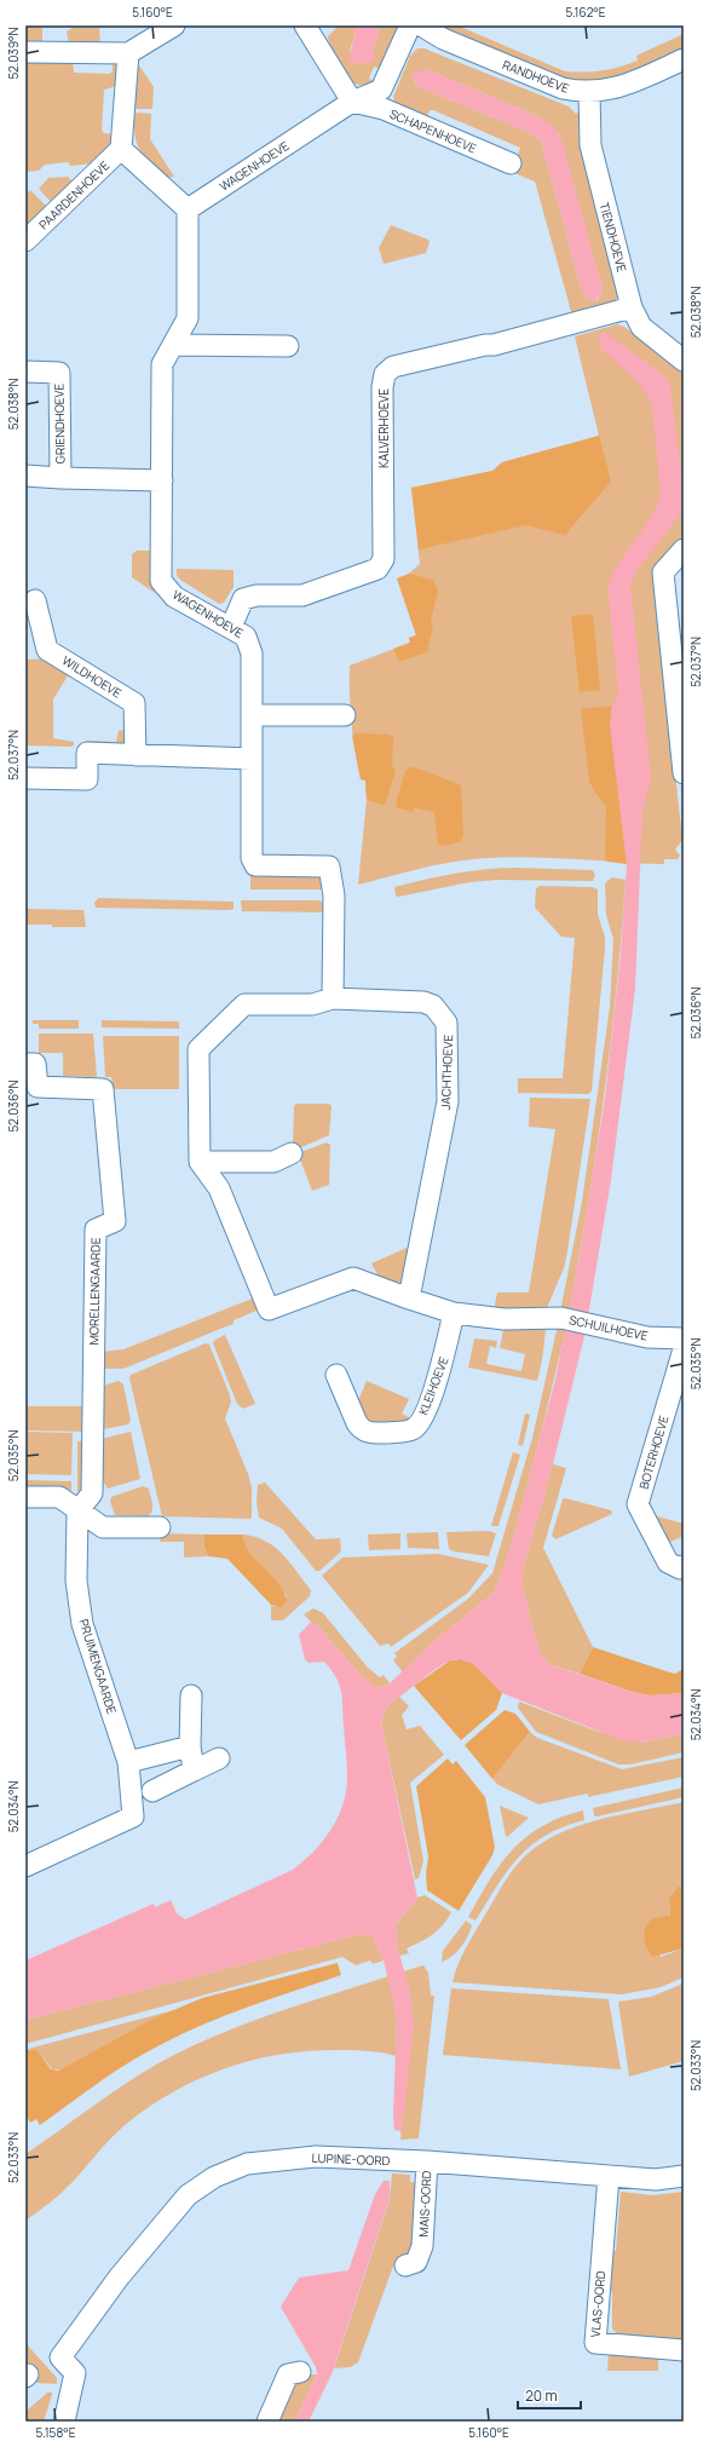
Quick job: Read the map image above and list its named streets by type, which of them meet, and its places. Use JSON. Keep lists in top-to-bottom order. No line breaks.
{"streets":{"street":["RANDHOEVE","SCHAPENHOEVE","WAGENHOEVE","PAARDENHOEVE","TIENDHOEVE","GRIENDHOEVE","KALVERHOEVE","WILDHOEVE","JACHTHOEVE","MORELLENGAARDE","SCHUILHOEVE","KLEIHOEVE","BOTERHOEVE","PRUIMENGAARDE","LUPINE-OORD","MAIS-OORD","VLAS-OORD"]},"crossings":[["RANDHOEVE","TIENDHOEVE"],["SCHAPENHOEVE","WAGENHOEVE"],["WAGENHOEVE","GRIENDHOEVE"],["WAGENHOEVE","KALVERHOEVE"],["WAGENHOEVE","JACHTHOEVE"],["TIENDHOEVE","KALVERHOEVE"],["MORELLENGAARDE","PRUIMENGAARDE"],["SCHUILHOEVE","KLEIHOEVE"],["LUPINE-OORD","MAIS-OORD"],["LUPINE-OORD","VLAS-OORD"]],"scale_bar":"20 m","coordinates":["5.160°E","5.162°E","52.039°N","52.038°N","52.037°N","52.036°N","52.035°N","52.034°N","52.033°N","5.158°E"]}
